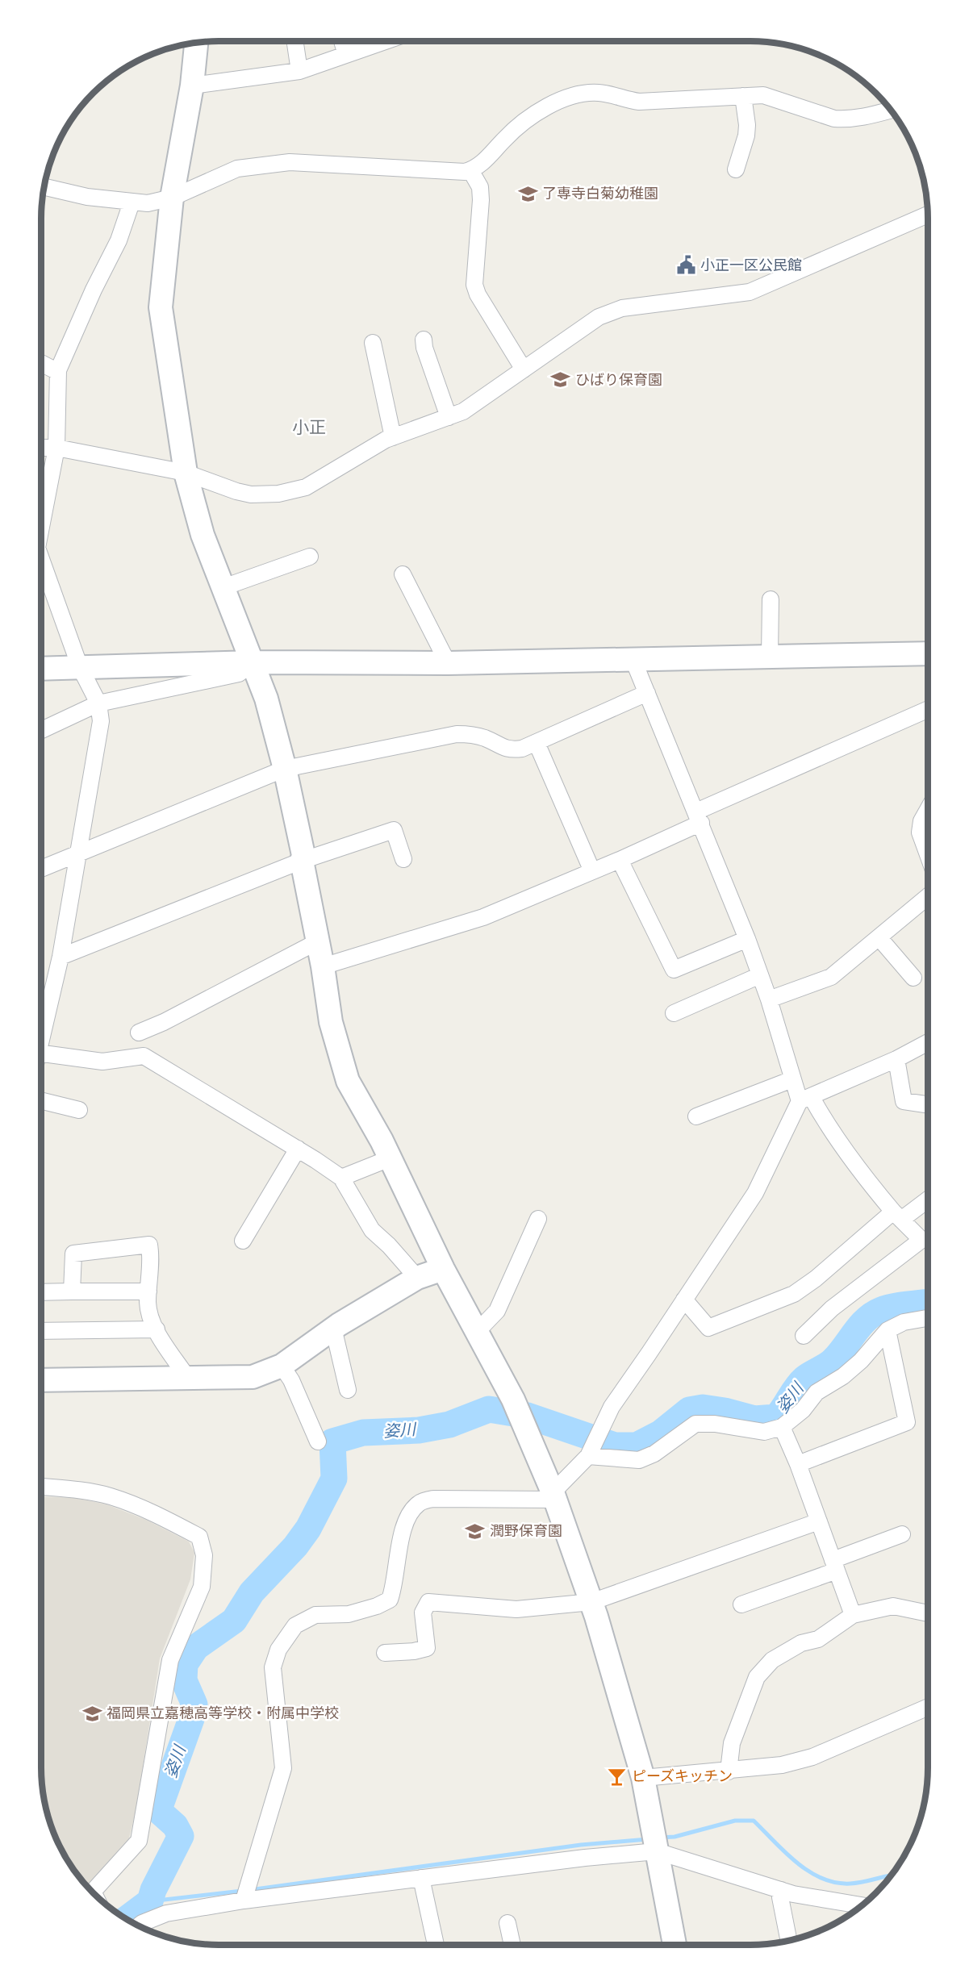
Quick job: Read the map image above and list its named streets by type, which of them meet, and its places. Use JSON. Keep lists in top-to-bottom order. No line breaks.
{"districts":["小正"],"water":["姿川"],"places":{"school or university":["了専寺白菊幼稚園","ひばり保育園","潤野保育園","福岡県立嘉穂高等学校・附属中学校"],"public building":["小正一区公民館"],"bar":["ピーズキッチン"]}}
